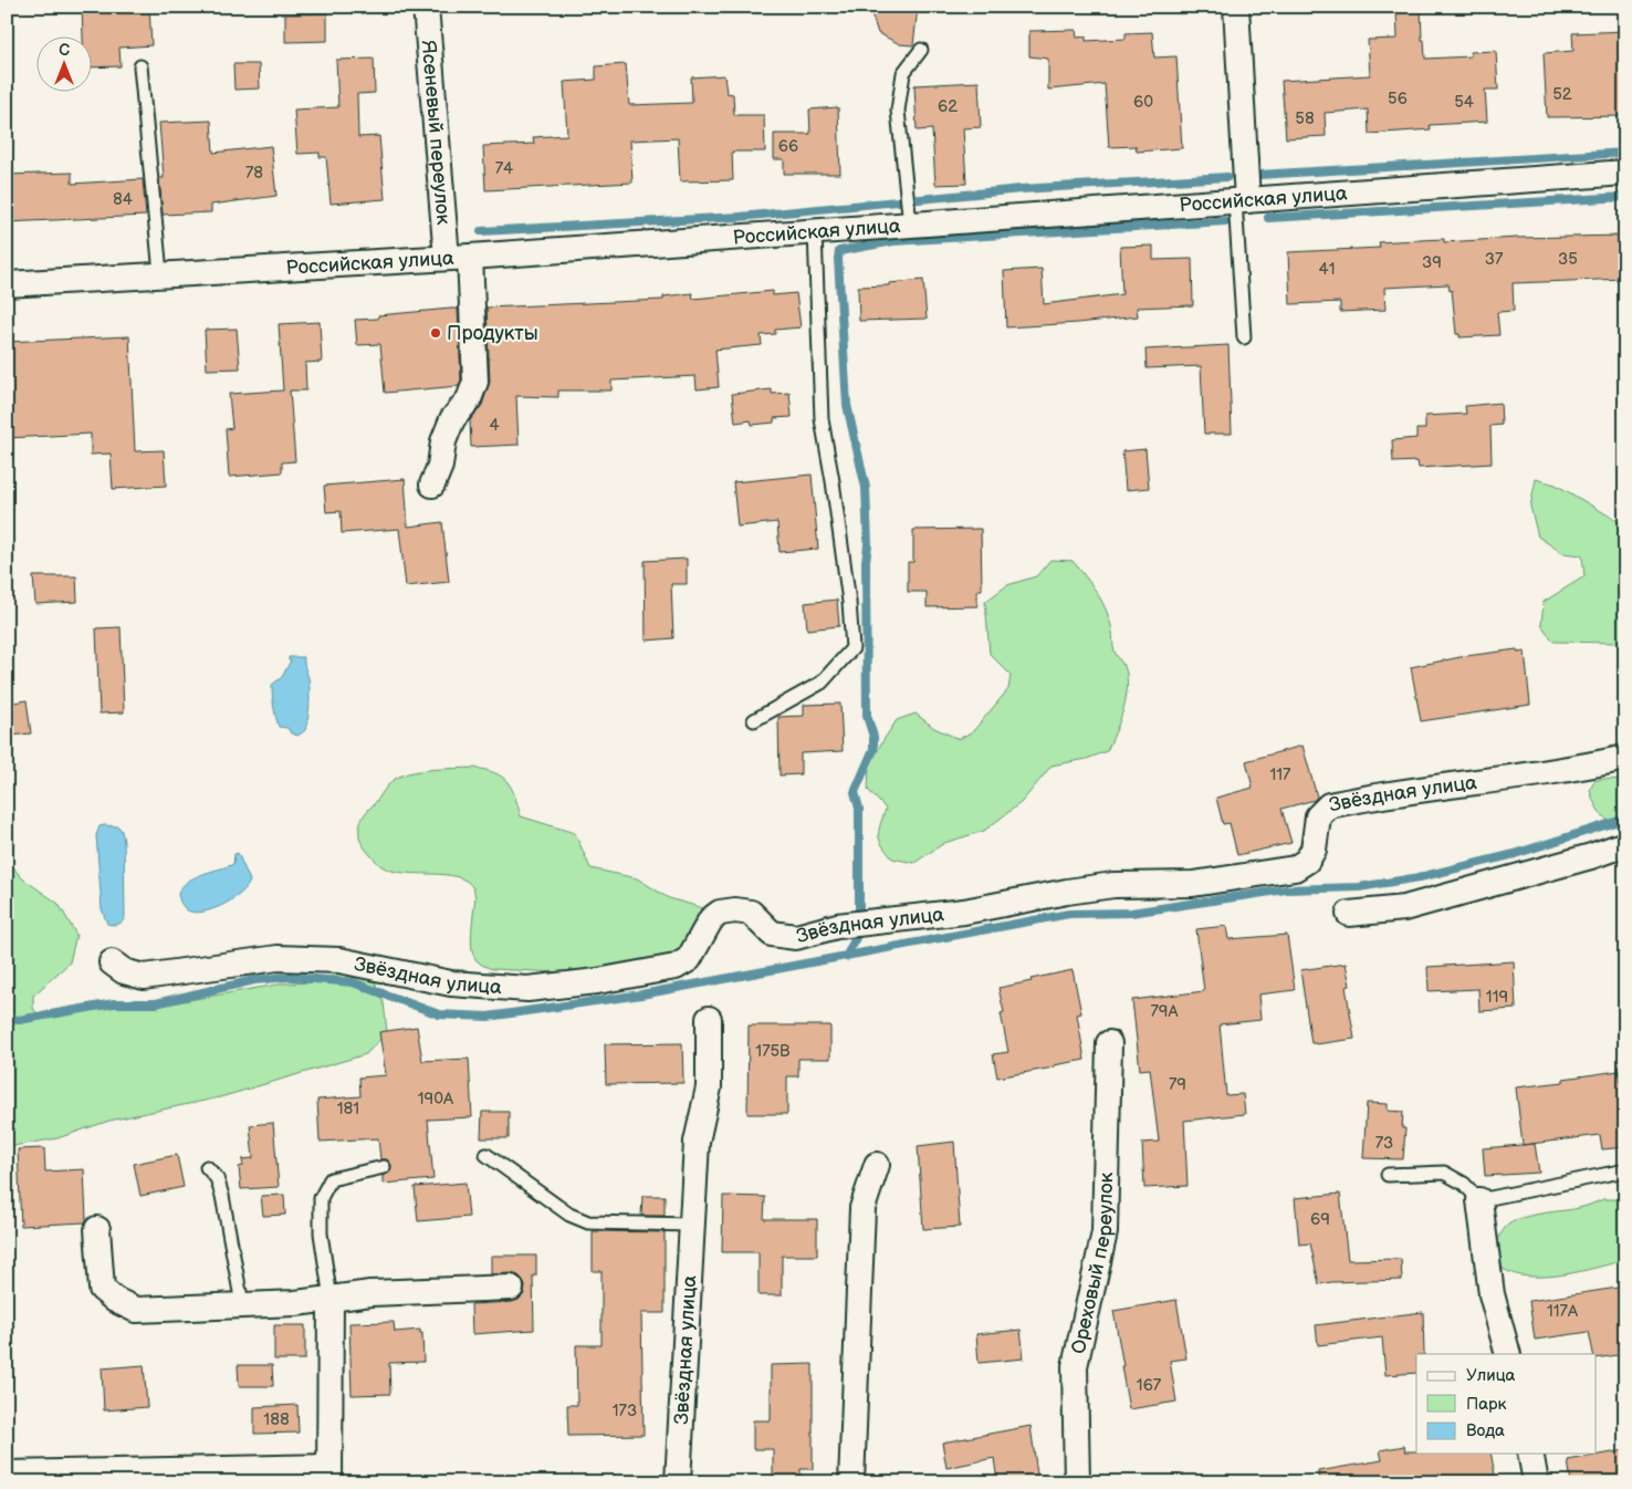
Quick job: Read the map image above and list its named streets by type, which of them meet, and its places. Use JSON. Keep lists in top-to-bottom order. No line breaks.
{"streets":{"street":["Ясеневый переулок","Российская улица","Звёздная улица","Ореховый переулок"]},"crossings":[["Ясеневый переулок","Российская улица"]],"places":["Продукты"],"house_numbers":["52","56","60","54","62","58","66","74","78","84","37","35","39","41","4","117","119","79А","175В","79","190А","181","73","69","117А","167","173","188"],"legend":["Улица","Парк","Вода"],"north":"top"}
